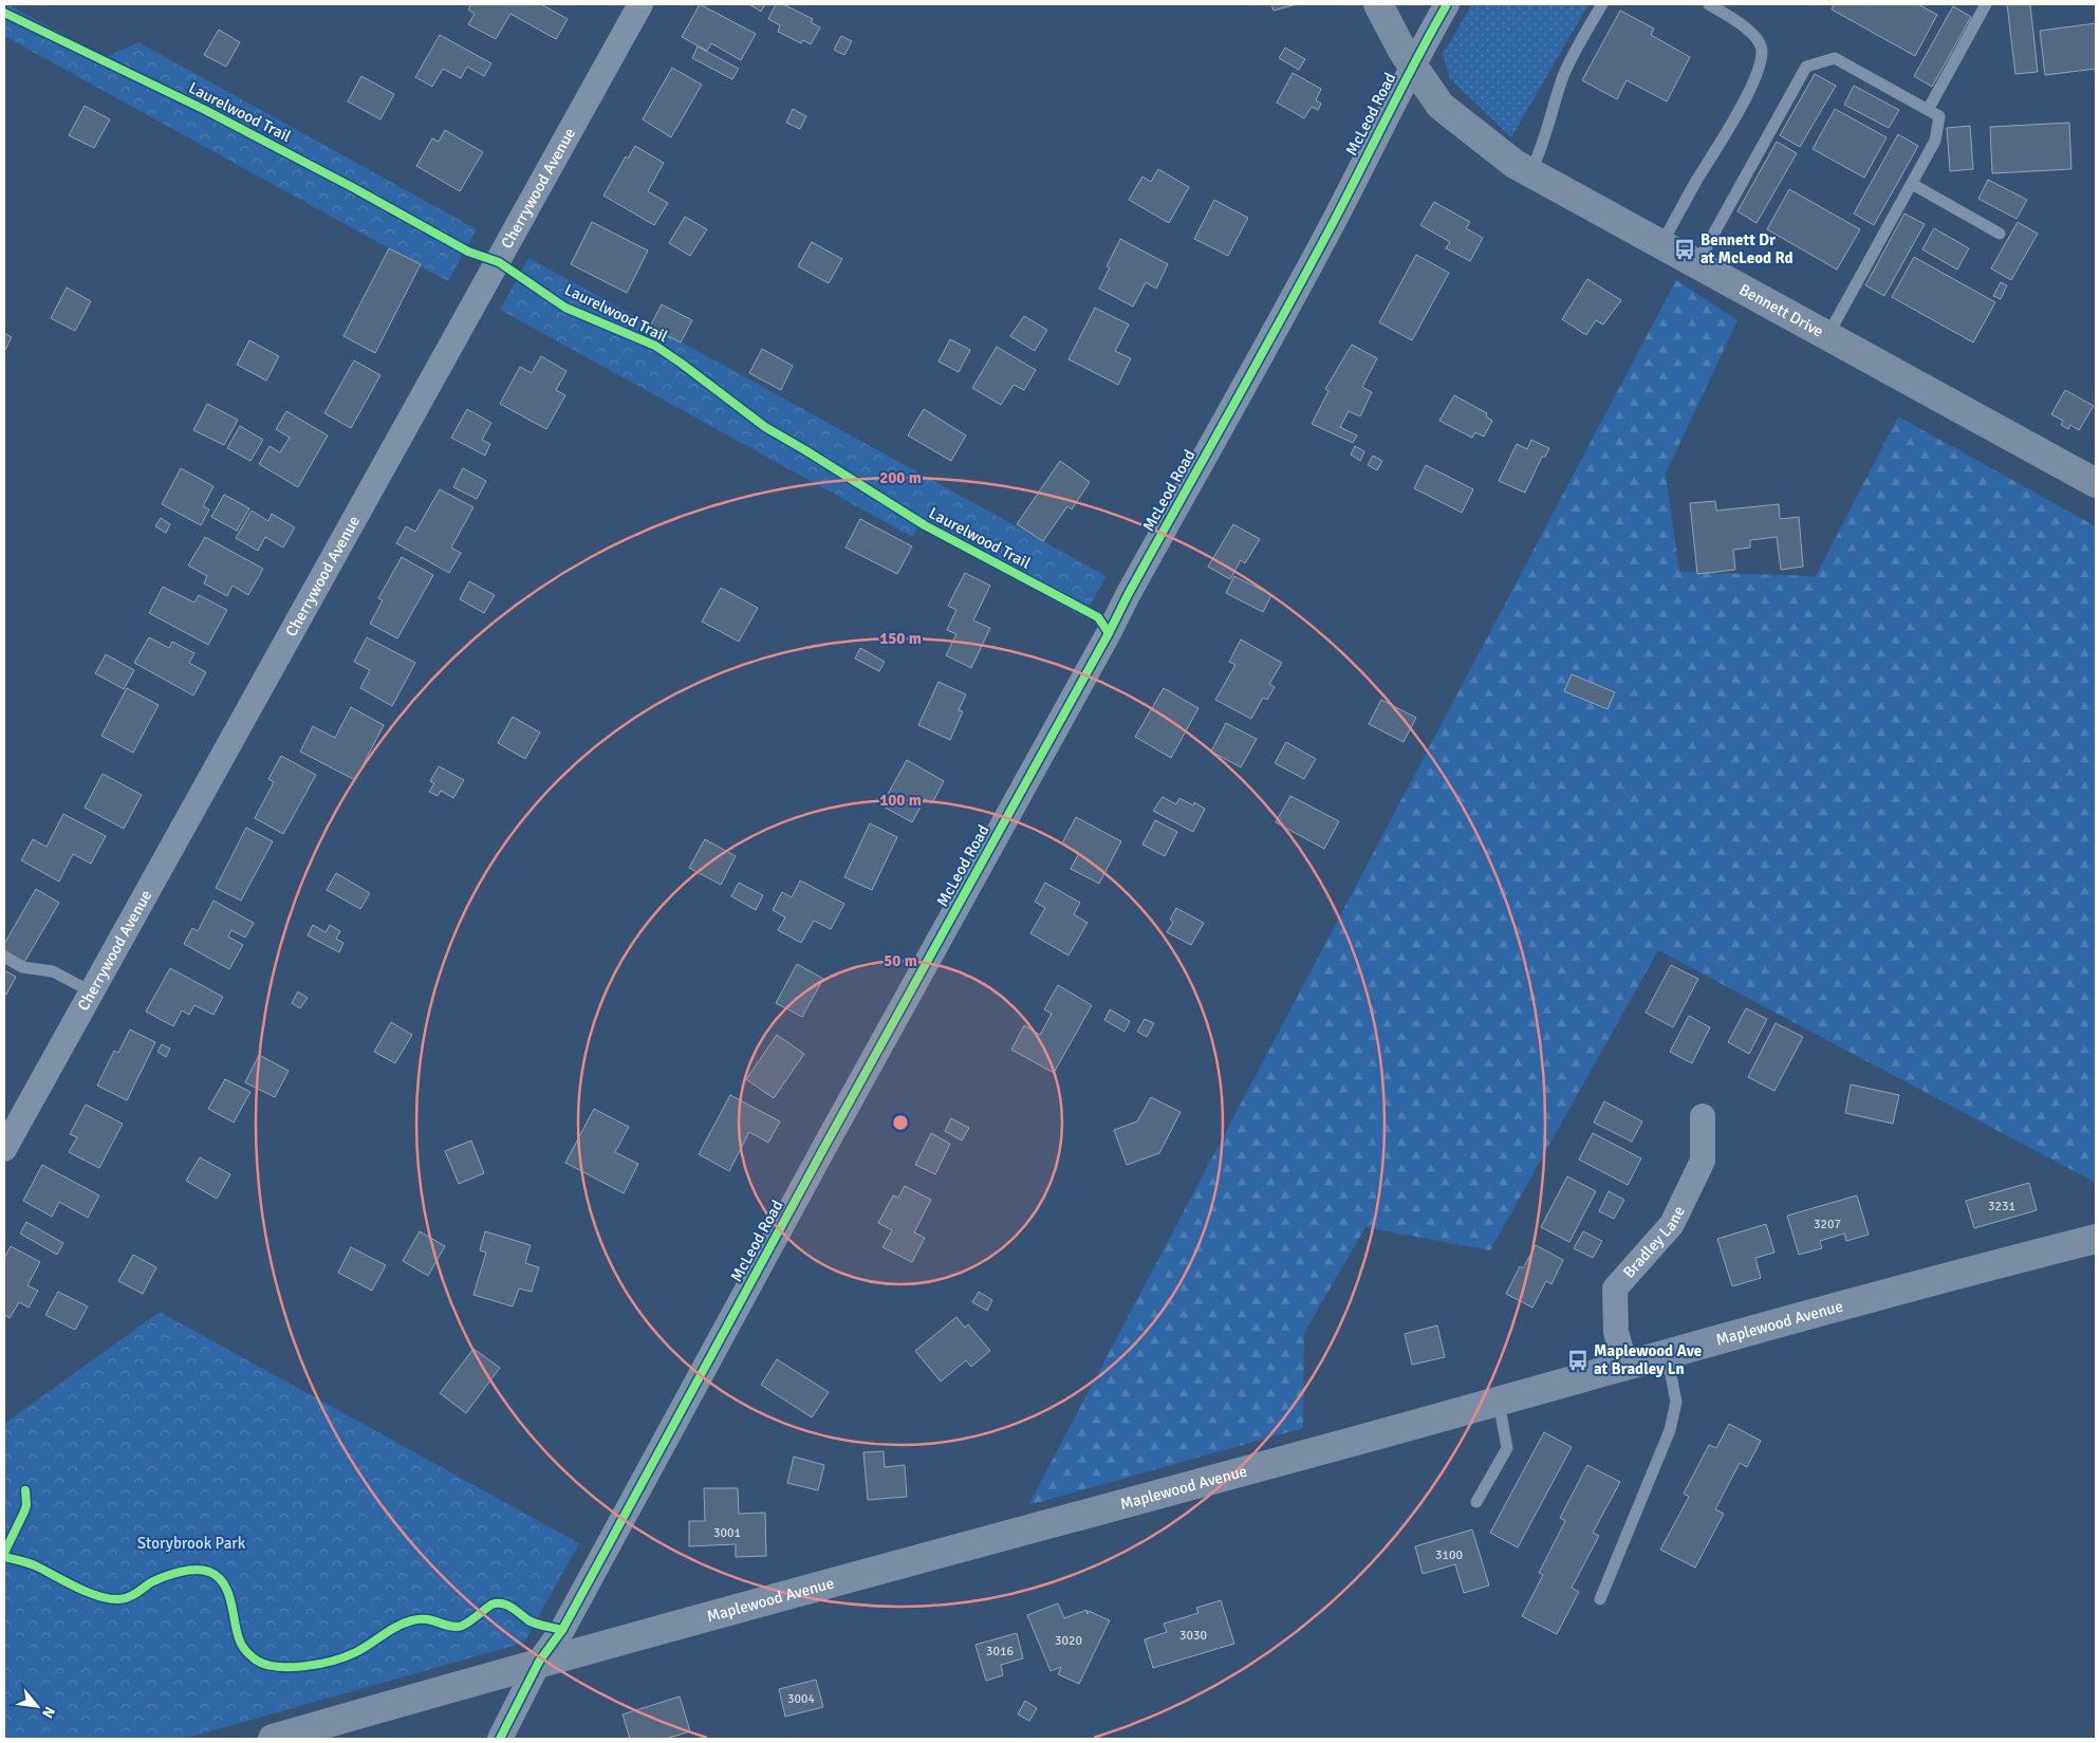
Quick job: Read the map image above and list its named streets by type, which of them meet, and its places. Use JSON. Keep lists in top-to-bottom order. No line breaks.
{"streets":{"street":["McLeod Road","Cherrywood Avenue","Bennett Drive","Bradley Lane","Maplewood Avenue"],"cycle path":["Laurelwood Trail"]},"crossings":[["McLeod Road","Bennett Drive"],["McLeod Road","Maplewood Avenue"],["Bradley Lane","Maplewood Avenue"]],"parks":["Storybrook Park"],"places":{"bus stop":["Bennett Dr at McLeod Rd","Maplewood Ave at Bradley Ln"]},"house_numbers":["3231","3207","3001","3100","3030","3020","3016","3004"],"north":"bottom right","rings":["200 m","150 m","100 m","50 m"]}
